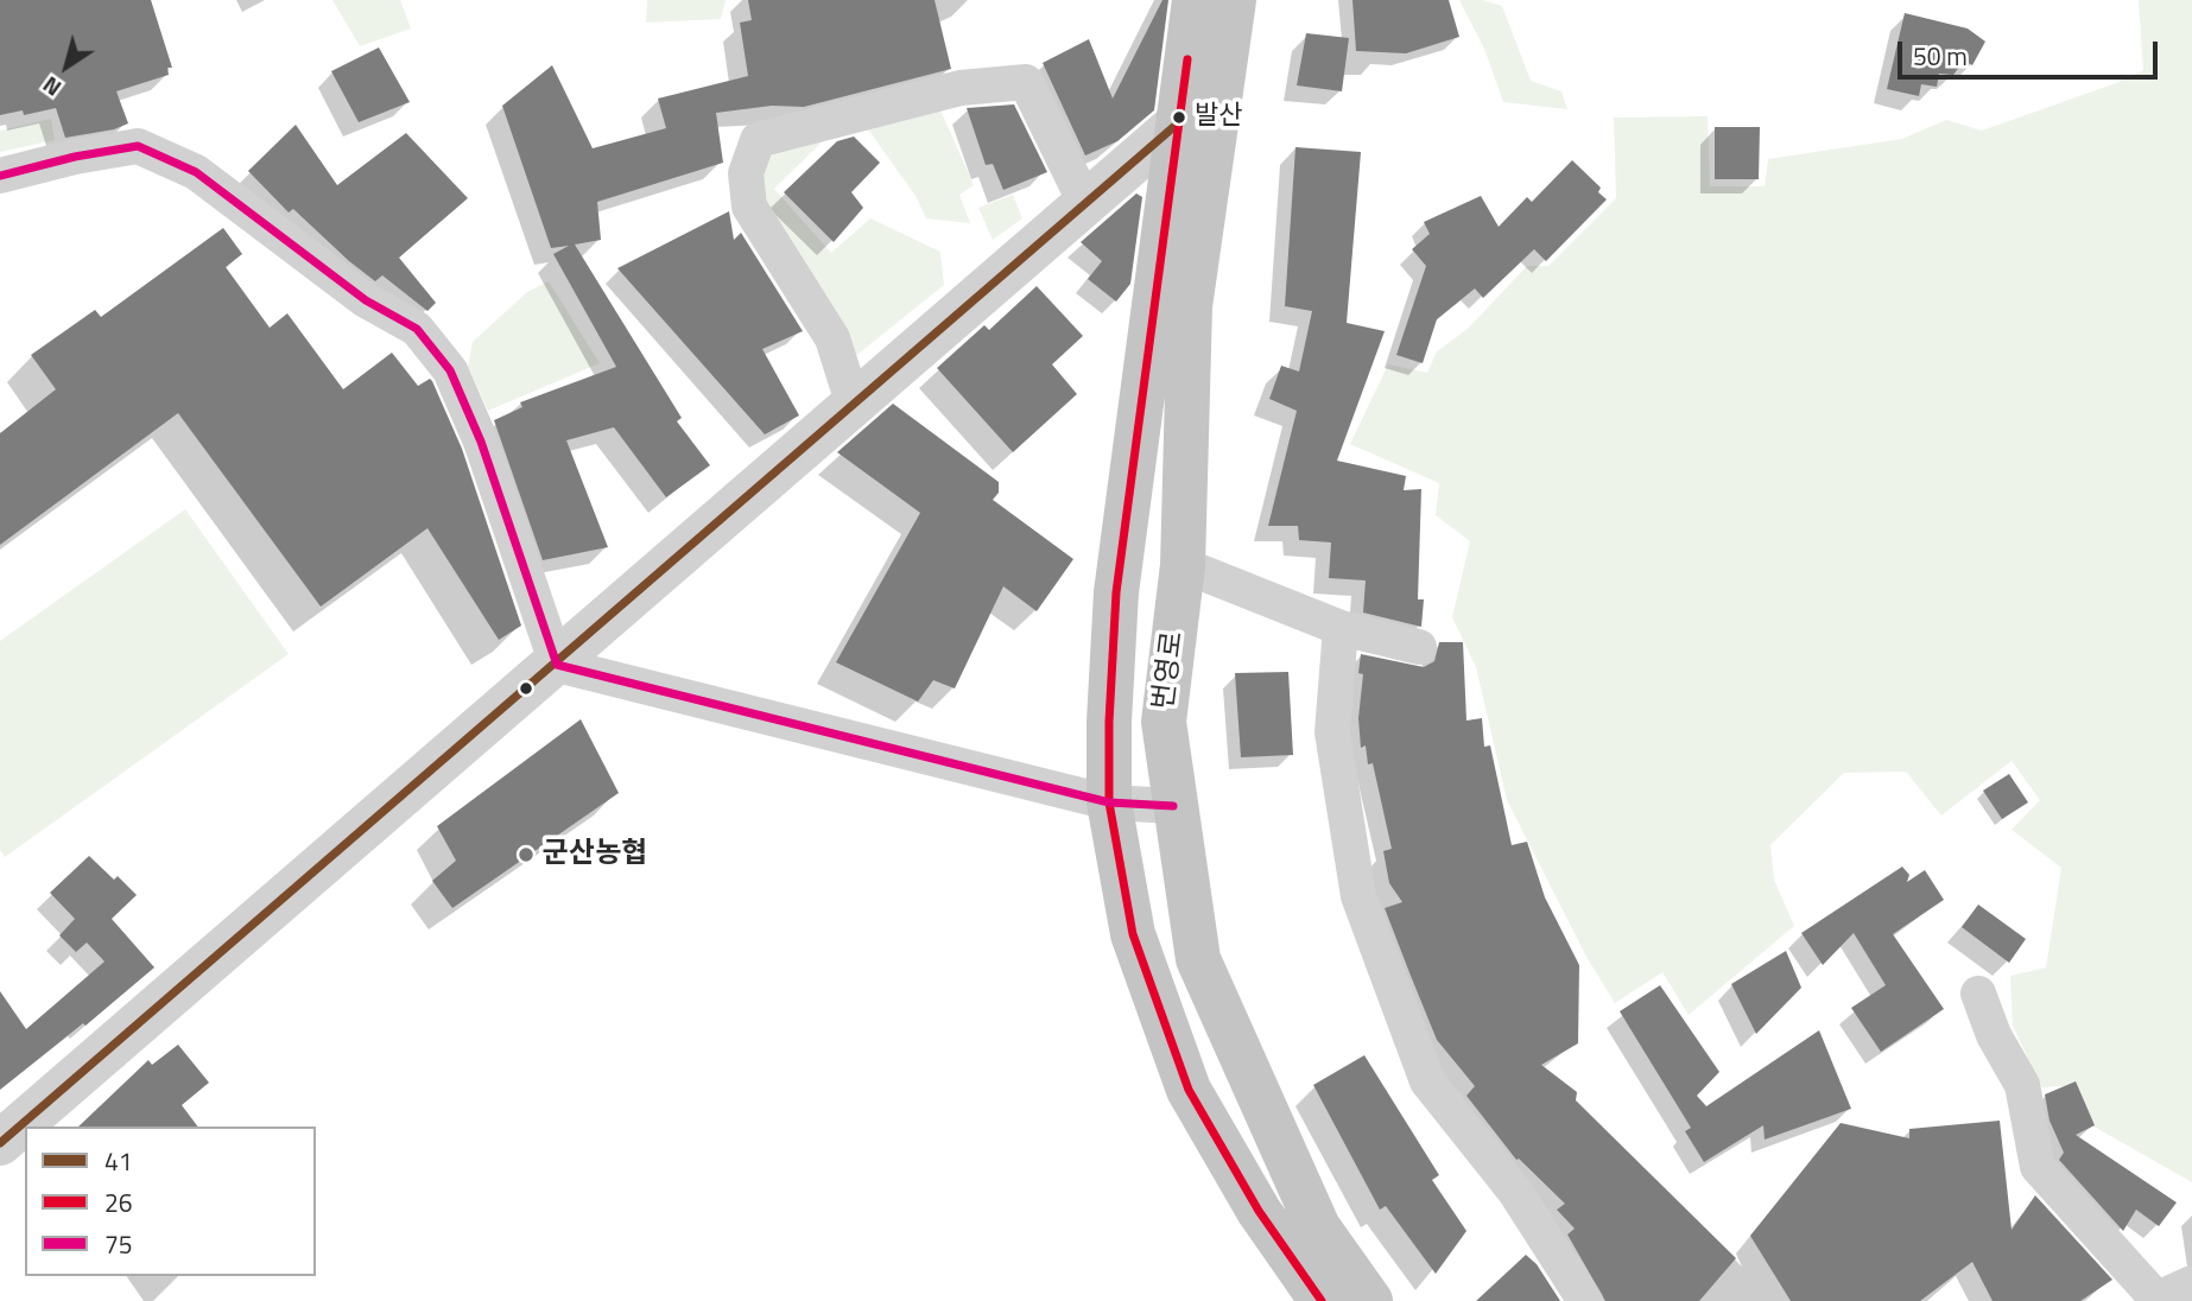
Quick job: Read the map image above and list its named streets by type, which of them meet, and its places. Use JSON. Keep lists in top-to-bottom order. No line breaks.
{"streets":{"main road":["번영로"]},"places":["발산","군산농협"],"lines":["transit line 26","transit line 41","transit line 75"],"legend":["41","26","75"],"scale_bar":"50 m","north":"bottom left"}
